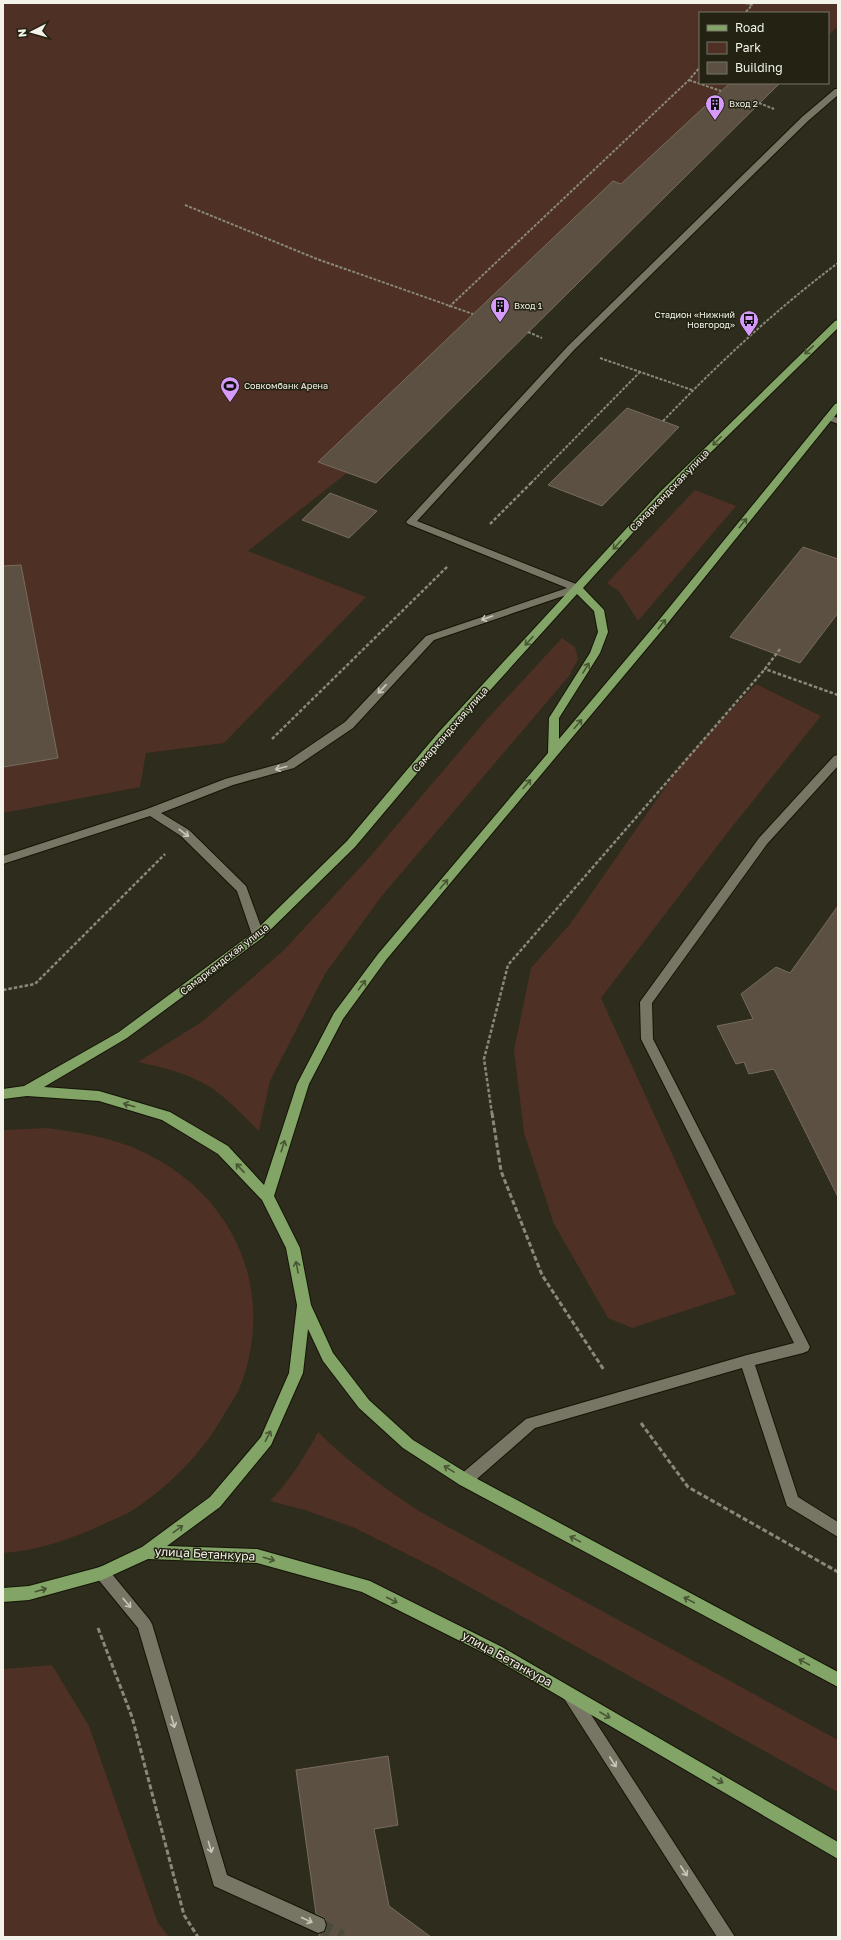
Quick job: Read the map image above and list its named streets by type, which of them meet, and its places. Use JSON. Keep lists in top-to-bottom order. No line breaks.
{"streets":{"main road":["Самаркандская улица","улица Бетанкура"]},"one_way":["улица Бетанкура"],"places":{"building":["Вход 2","Вход 1"],"bus stop":["Стадион «Нижний Новгород»"],"sports":["Совкомбанк Арена"]},"legend":["Road","Park","Building"],"north":"left"}
